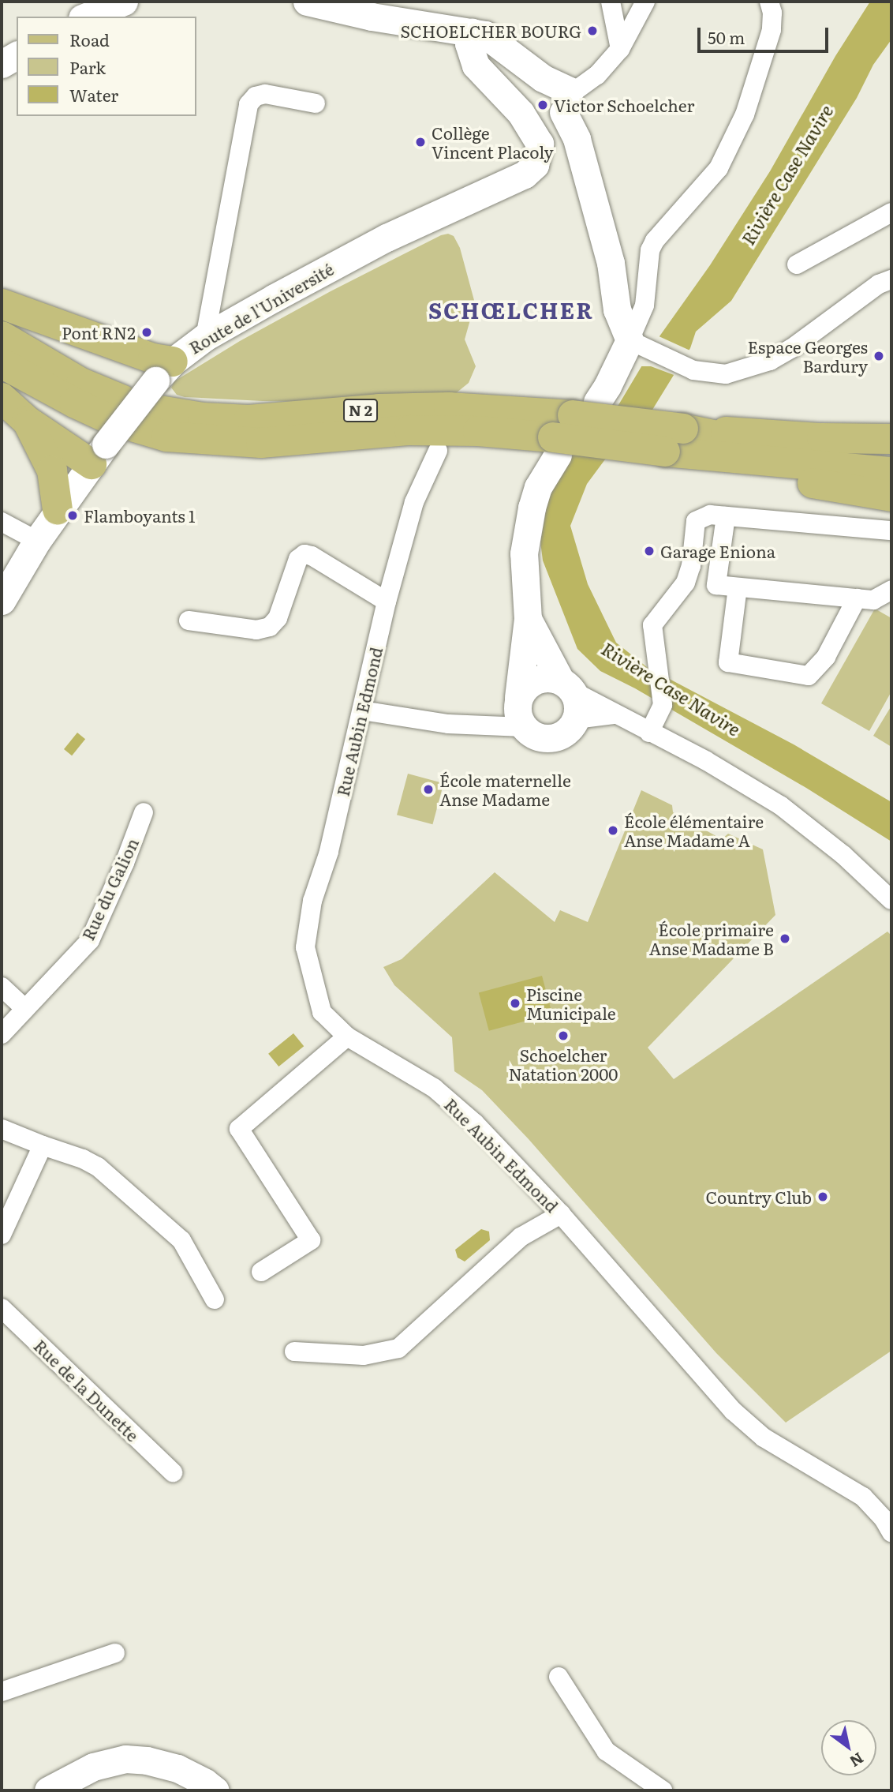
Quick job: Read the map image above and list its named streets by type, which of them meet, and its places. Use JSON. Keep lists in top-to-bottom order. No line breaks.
{"streets":{"main road":["N 2"],"street":["Route de l'Université","Rue Aubin Edmond","Rue du Galion","Rue de la Dunette"]},"crossings":[["Route de l'Université","N 2"]],"districts":["SCHŒLCHER"],"water":["Rivière Case Navire"],"places":["SCHOELCHER BOURG","Victor Schoelcher","Collège Vincent Placoly","Pont RN2","Espace Georges Bardury","Flamboyants 1","Garage Eniona","École maternelle Anse Madame","École élémentaire Anse Madame A","École primaire Anse Madame B","Piscine Municipale","Schoelcher Natation 2000","Country Club"],"legend":["Road","Park","Water"],"scale_bar":"50 m","north":"bottom right"}
